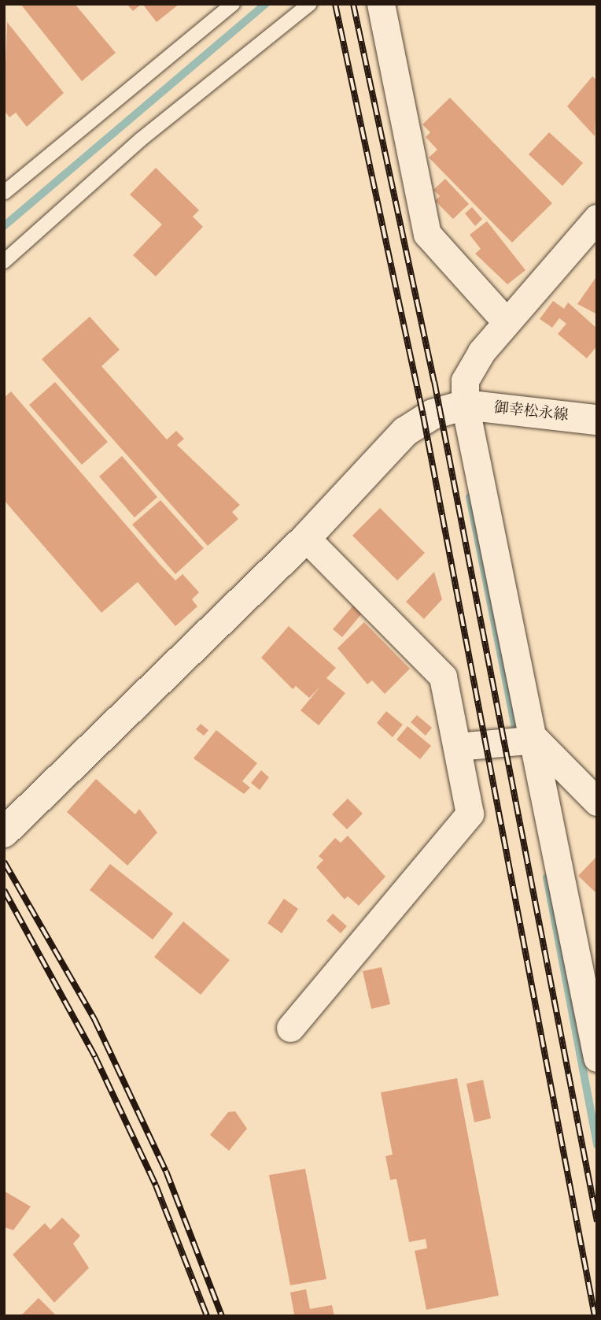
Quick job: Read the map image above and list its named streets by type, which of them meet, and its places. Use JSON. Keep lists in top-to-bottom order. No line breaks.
{"streets":{"street":["御幸松永線"]}}
